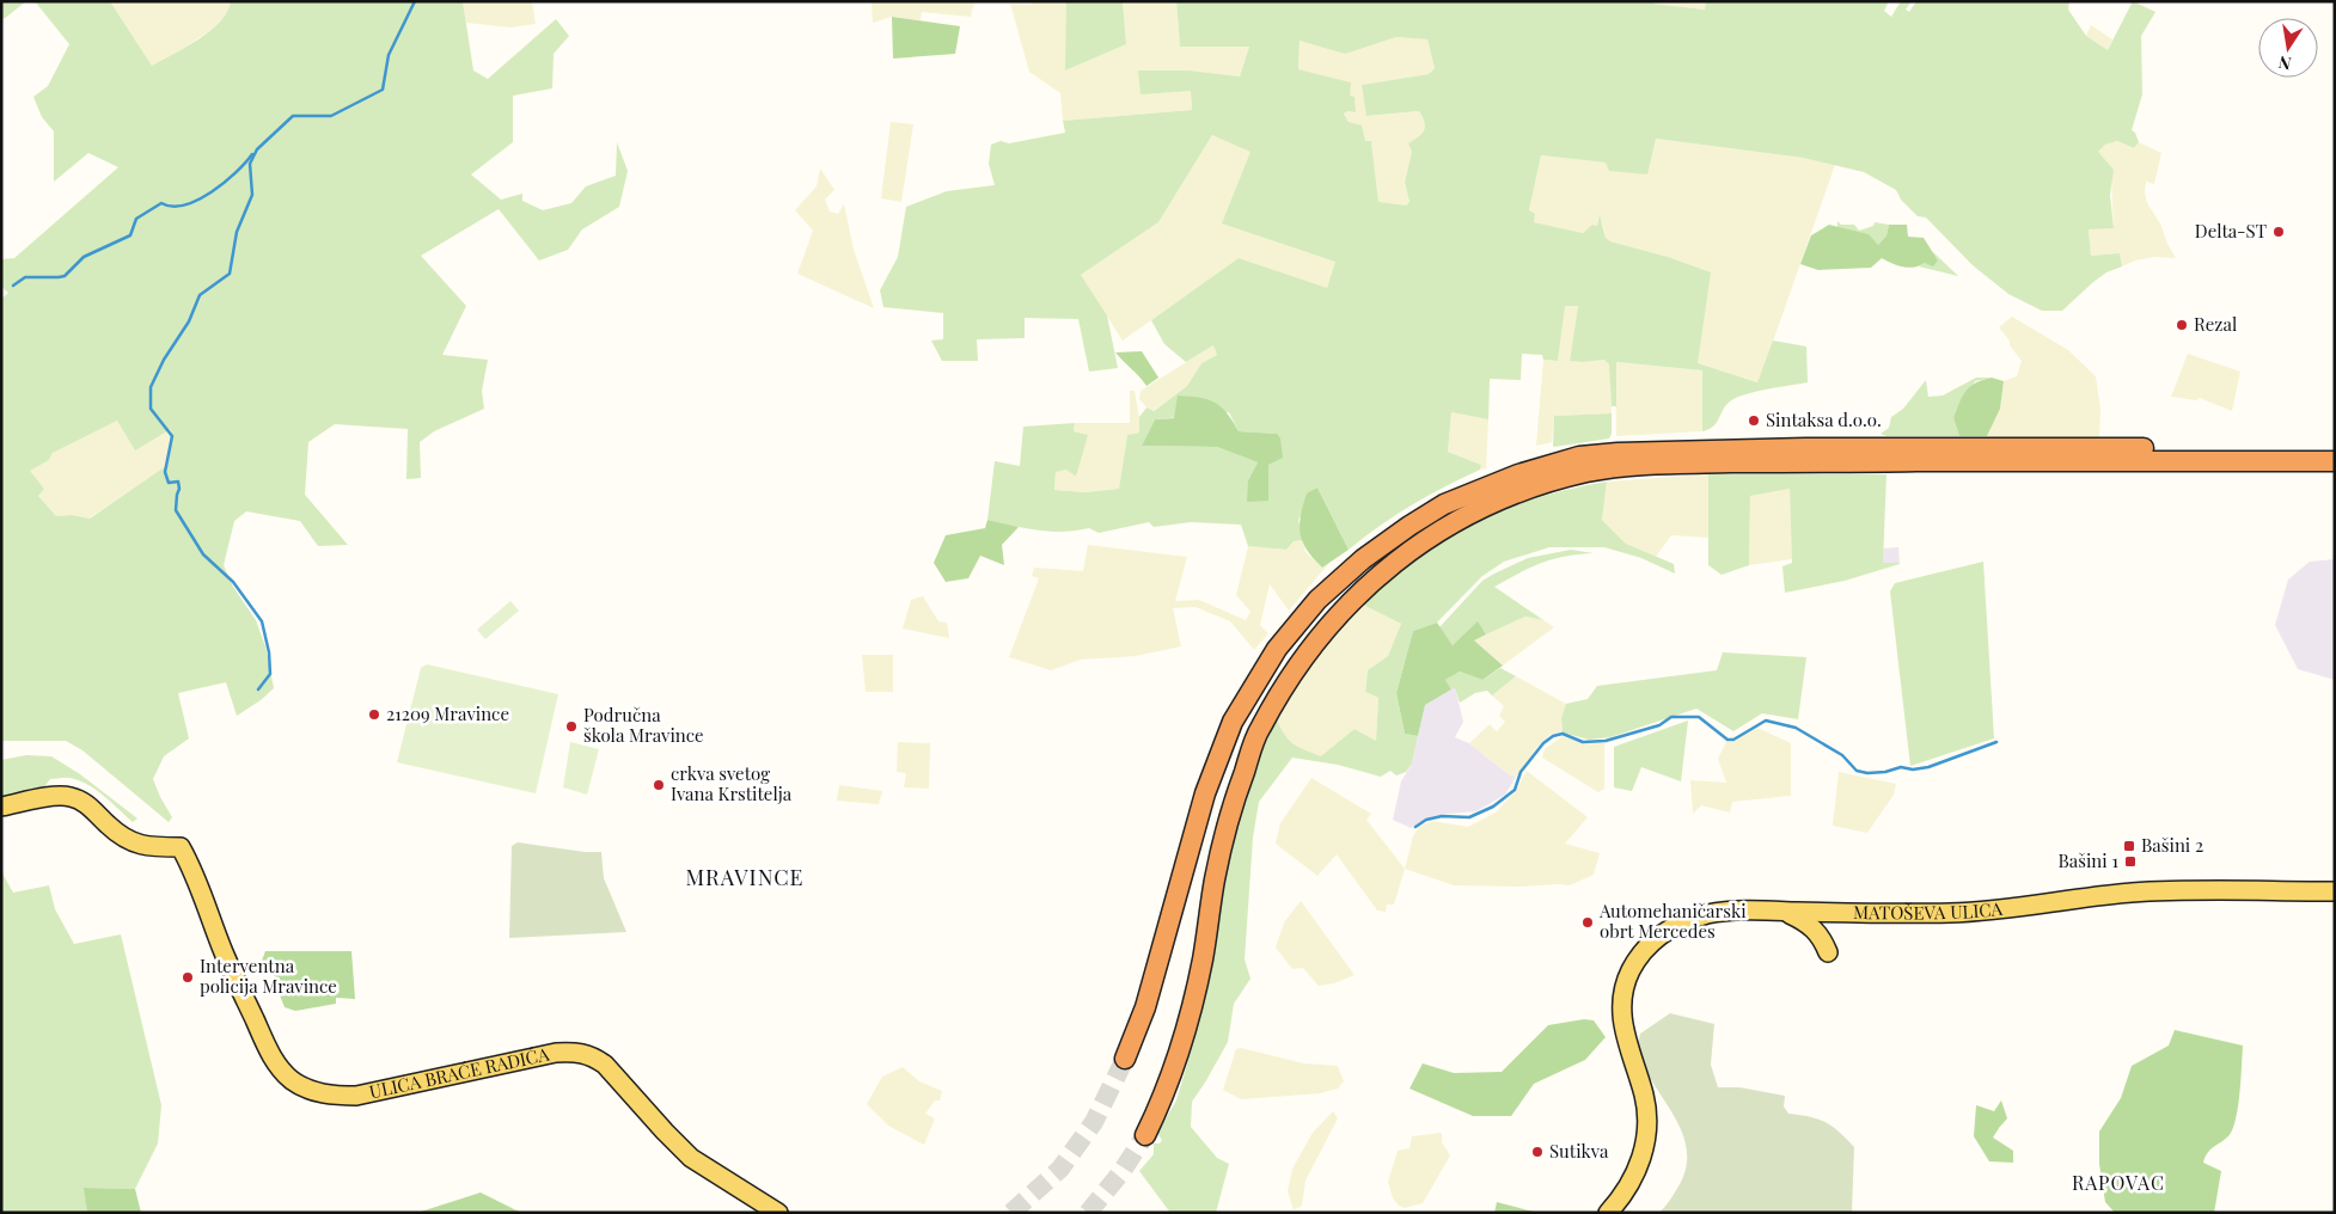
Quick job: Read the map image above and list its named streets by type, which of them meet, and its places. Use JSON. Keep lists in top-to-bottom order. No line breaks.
{"streets":{"main road":["MATOŠEVA ULICA","ULICA BRAĆE RADIĆA"]},"districts":["MRAVINCE","RAPOVAC"],"places":{"other":["Delta-ST","Rezal","Sintaksa d.o.o.","21209 Mravince","Područna škola Mravince","crkva svetog Ivana Krstitelja","Automehaničarski obrt Mercedes","Interventna policija Mravince","Sutikva"],"transit":["Bašini 2","Bašini 1"]},"north":"bottom"}
